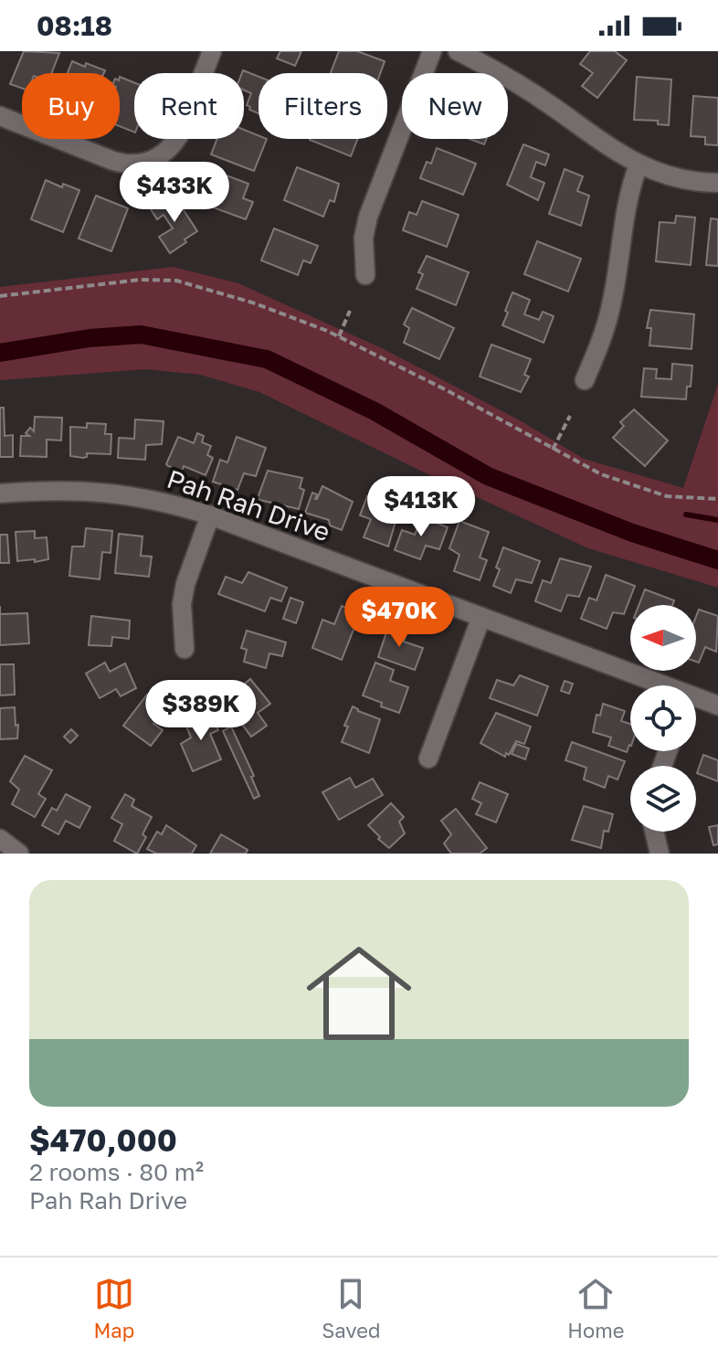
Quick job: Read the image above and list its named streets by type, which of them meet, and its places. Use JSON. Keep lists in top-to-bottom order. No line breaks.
{"streets":{"street":["Pah Rah Drive"]},"north":"left","page":{"status":"08:18","chip":["Buy","Rent","Filters","New"],"price":["$433K","$413K","$470K","$389K"],"list":[{"name":"$470,000","note":"2 rooms · 80 m² · Pah Rah Drive"}],"tabs":["Map","Saved","Home"]}}
